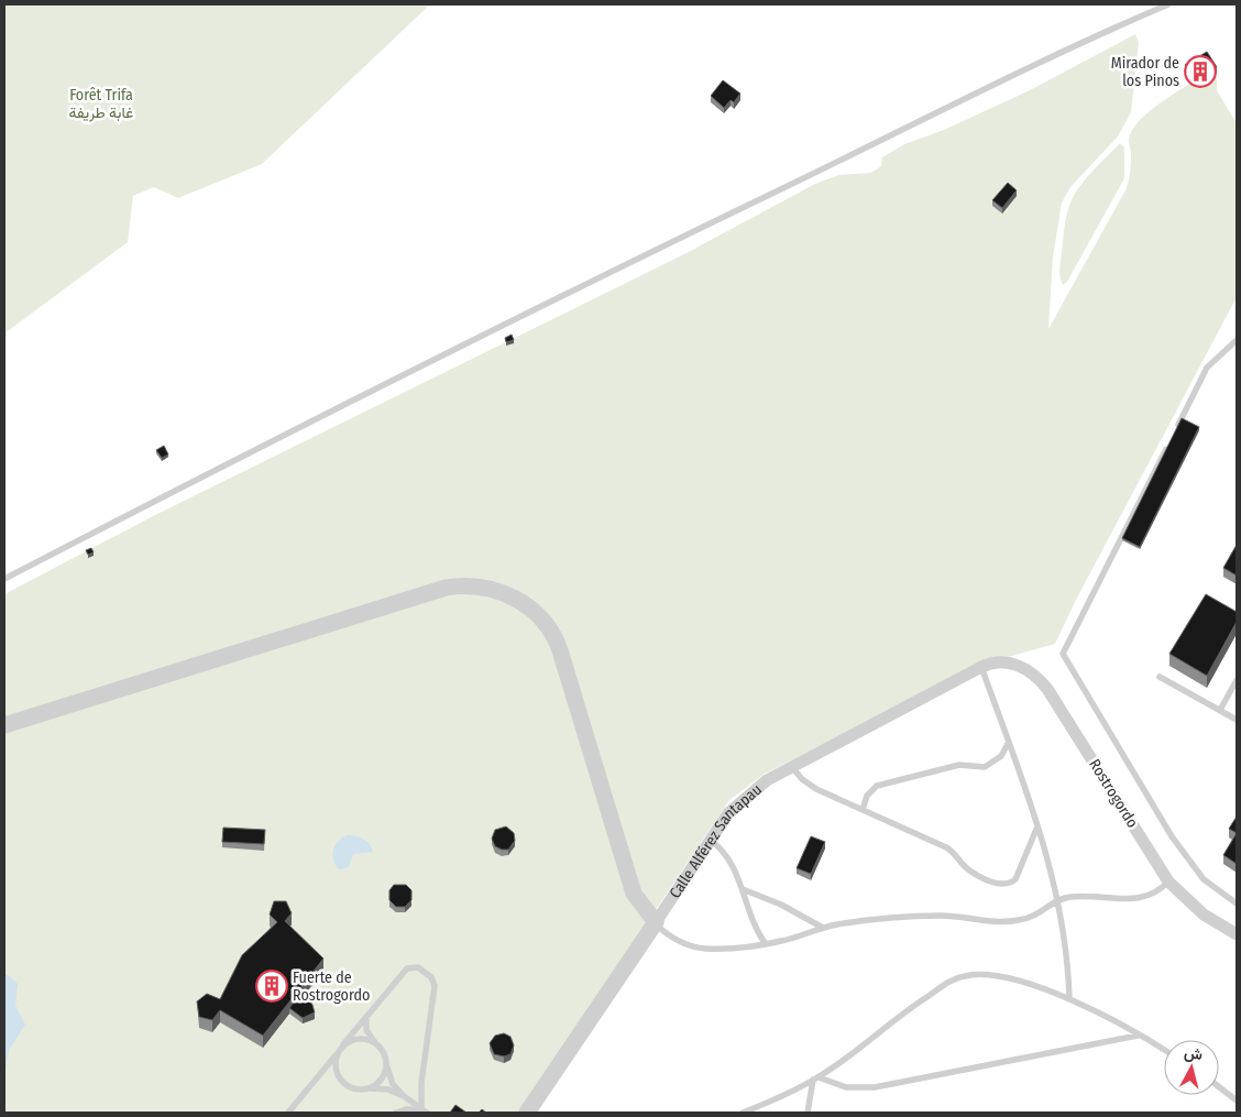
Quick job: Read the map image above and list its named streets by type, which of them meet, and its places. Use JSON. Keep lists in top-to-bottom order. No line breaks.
{"streets":{"street":["Rostrogordo","Calle Alférez Santapau"]},"crossings":[["Rostrogordo","Calle Alférez Santapau"]],"parks":["Forêt Trifa غابة طريفة"],"places":{"building":["Mirador de los Pinos","Fuerte de Rostrogordo"]},"north":"top"}
